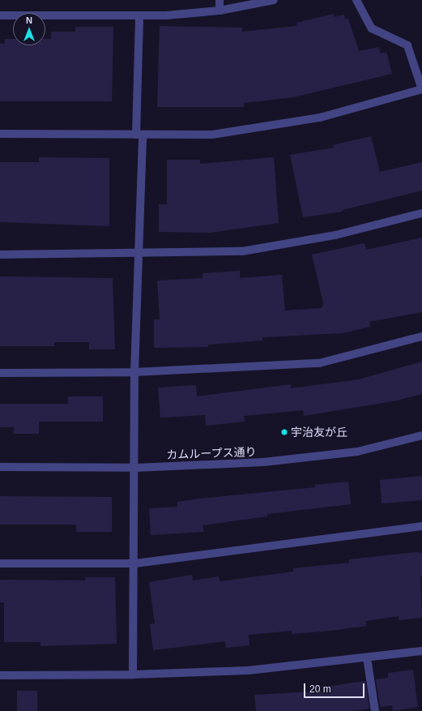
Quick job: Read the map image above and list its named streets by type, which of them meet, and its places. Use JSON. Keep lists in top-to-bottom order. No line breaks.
{"streets":{"street":["カムループス通り"]},"places":["宇治友が丘"],"scale_bar":"20 m","north":"top"}
